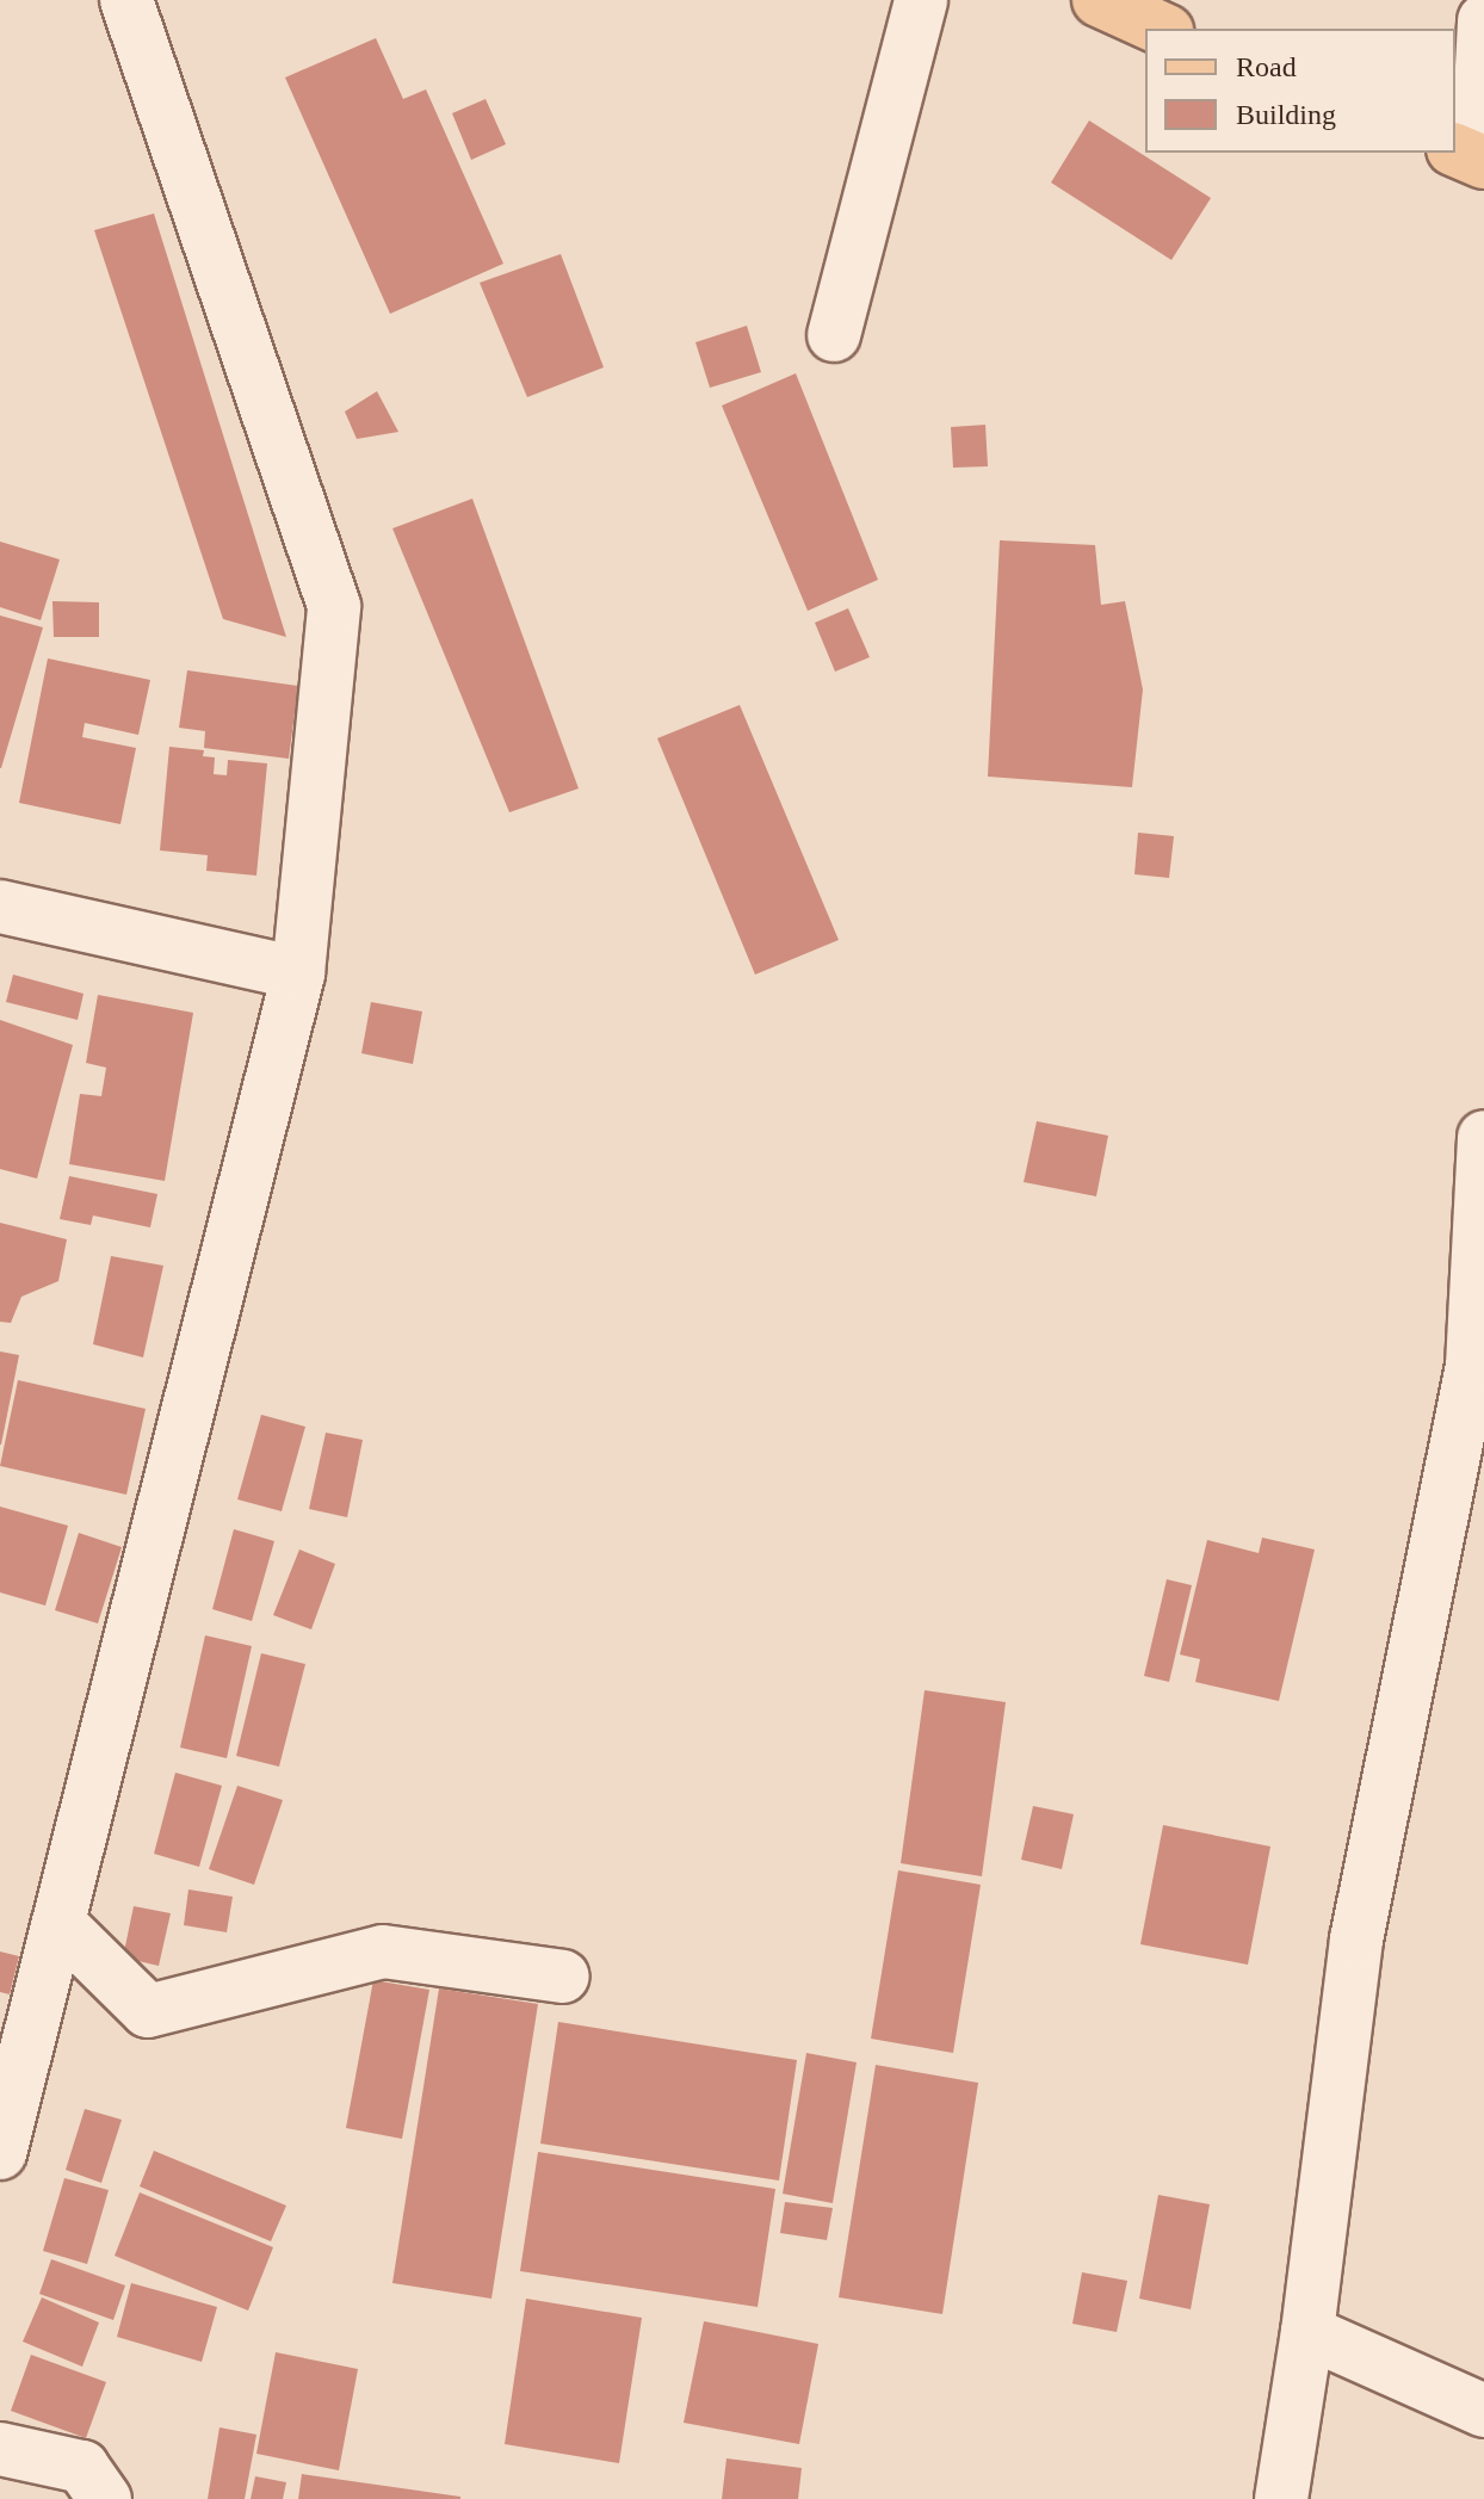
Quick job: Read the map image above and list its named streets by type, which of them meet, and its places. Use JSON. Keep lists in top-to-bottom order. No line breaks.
{"legend":["Road","Building"]}
